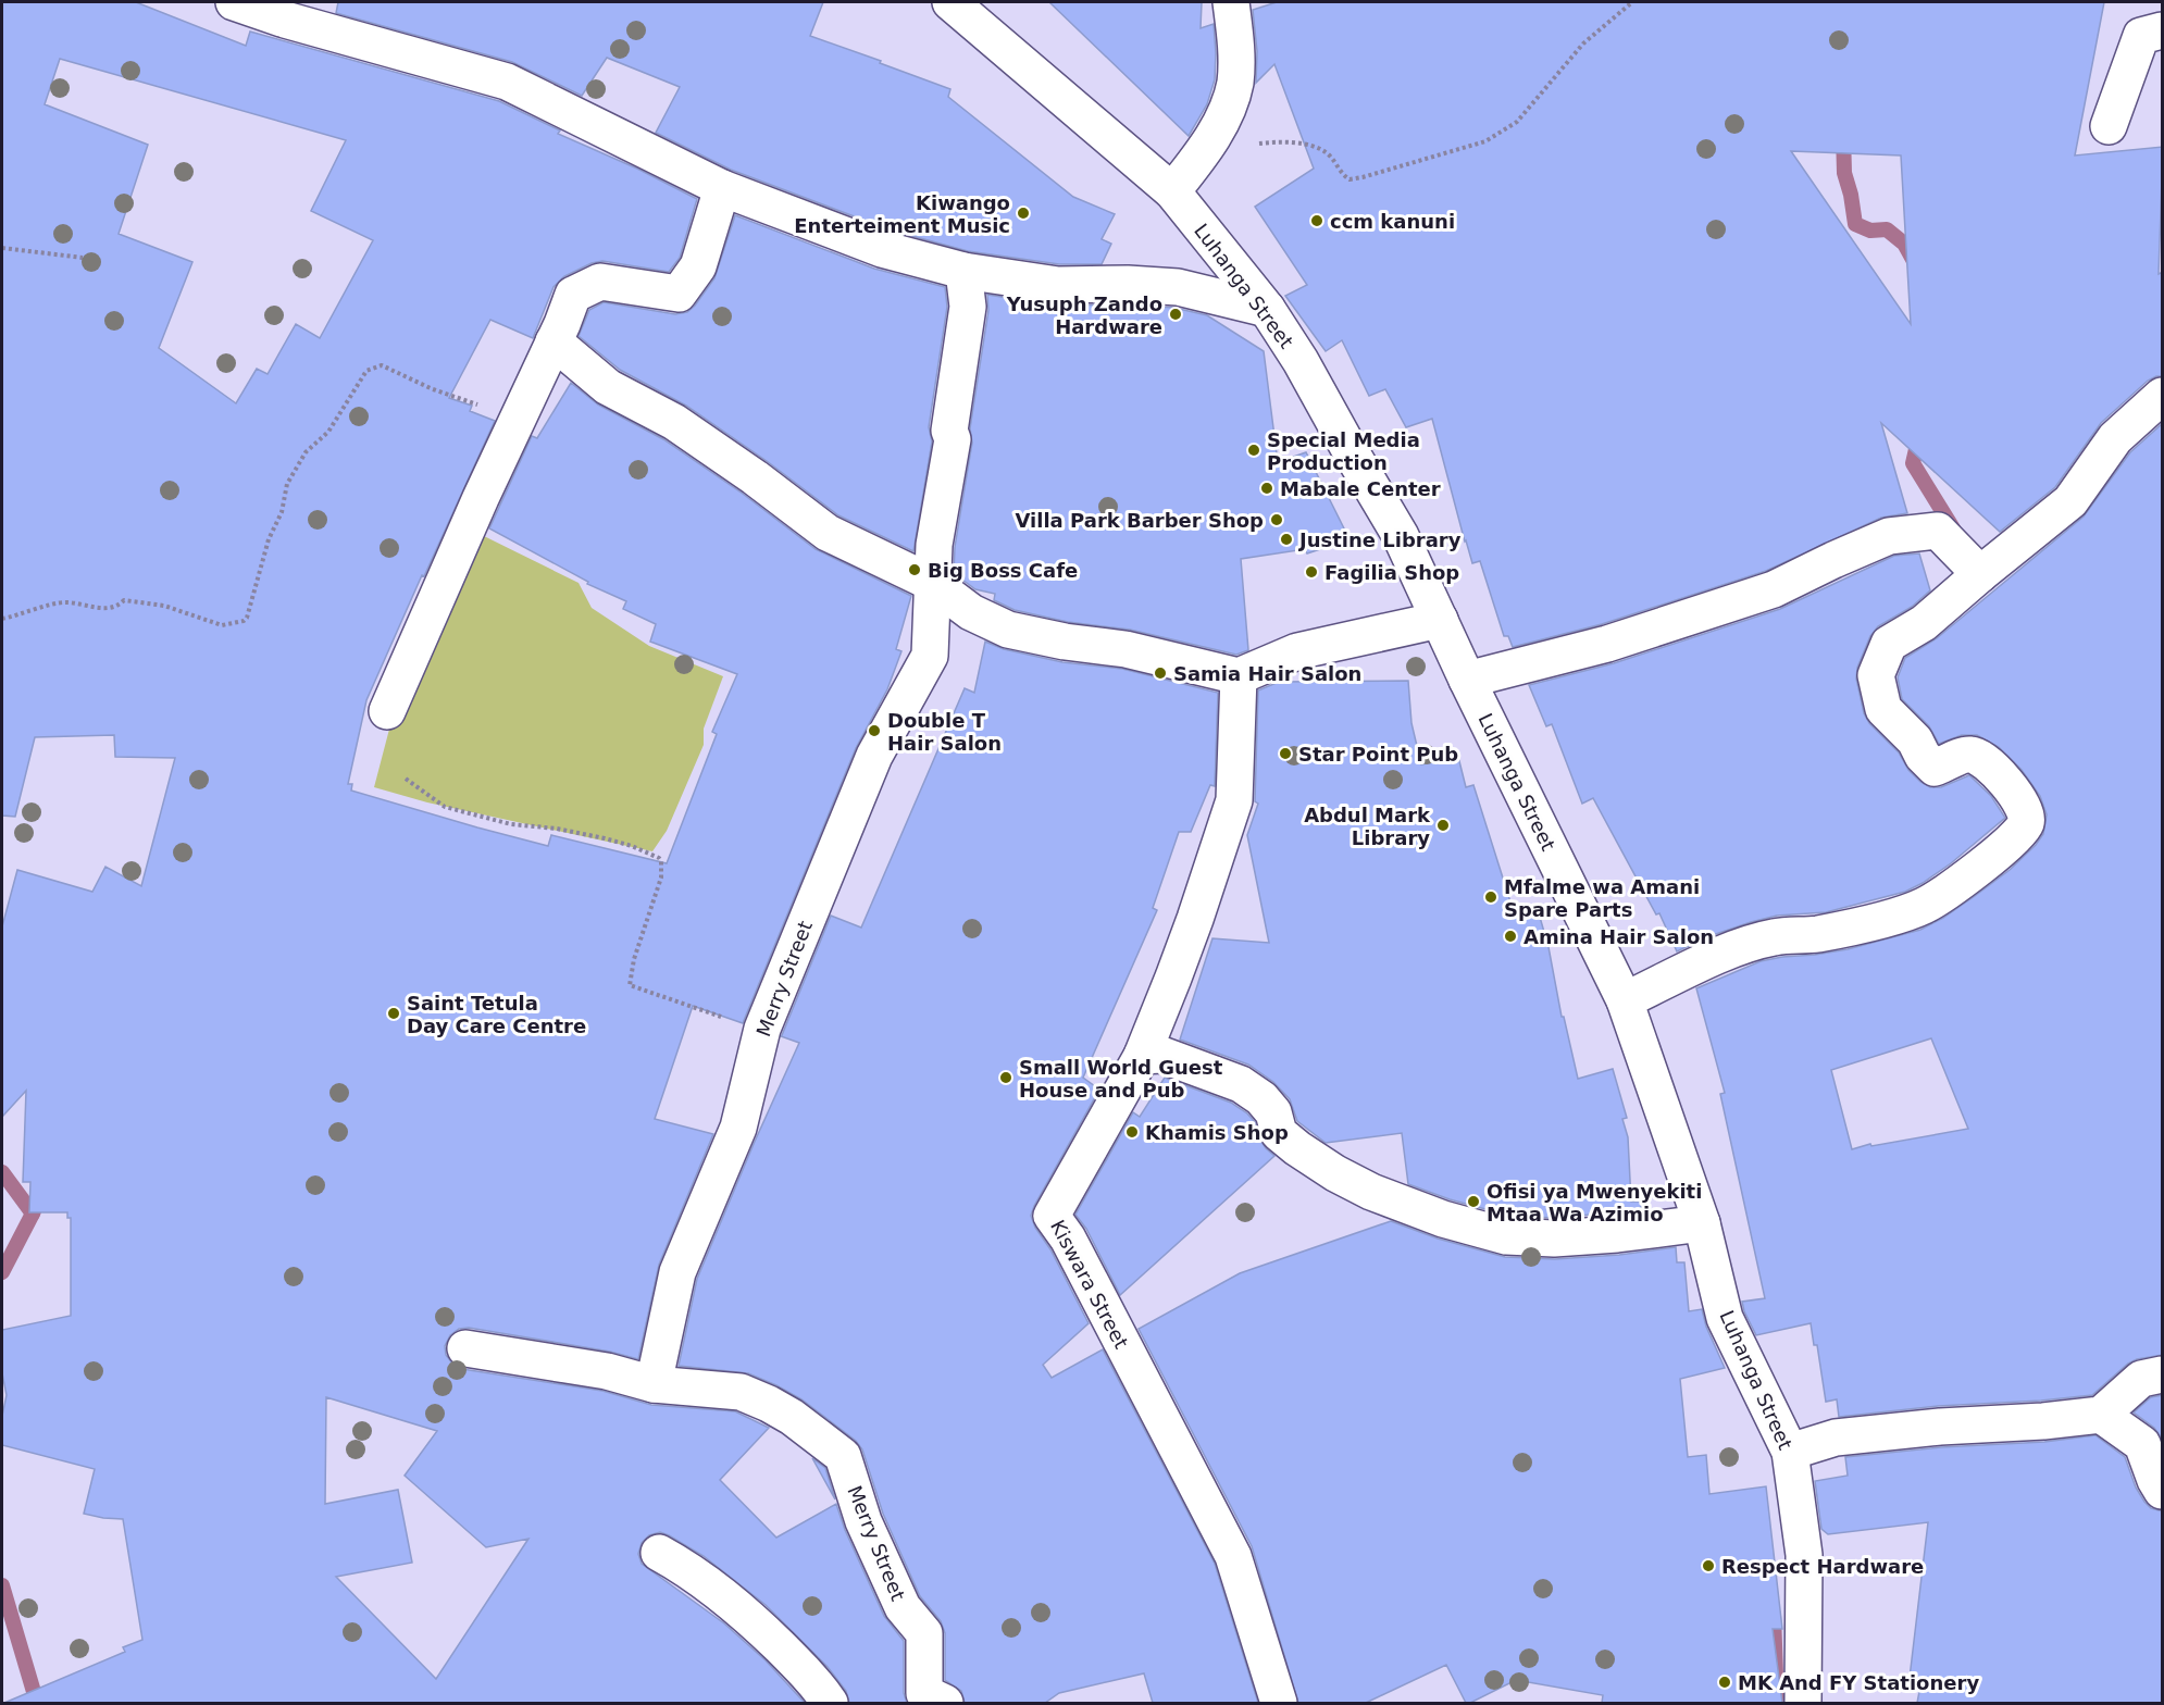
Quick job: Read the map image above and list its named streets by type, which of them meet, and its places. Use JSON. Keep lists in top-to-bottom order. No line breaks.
{"streets":{"street":["Luhanga Street","Merry Street","Kiswara Street"]},"places":["Kiwango Enterteiment Music","ccm kanuni","Yusuph Zando Hardware","Special Media Production","Mabale Center","Villa Park Barber Shop","Justine Library","Big Boss Cafe","Fagilia Shop","Samia Hair Salon","Double T Hair Salon","Star Point Pub","Abdul Mark Library","Mfalme wa Amani Spare Parts","Amina Hair Salon","Saint Tetula Day Care Centre","Small World Guest House and Pub","Khamis Shop","Ofisi ya Mwenyekiti Mtaa Wa Azimio","Respect Hardware","MK And FY Stationery"]}
